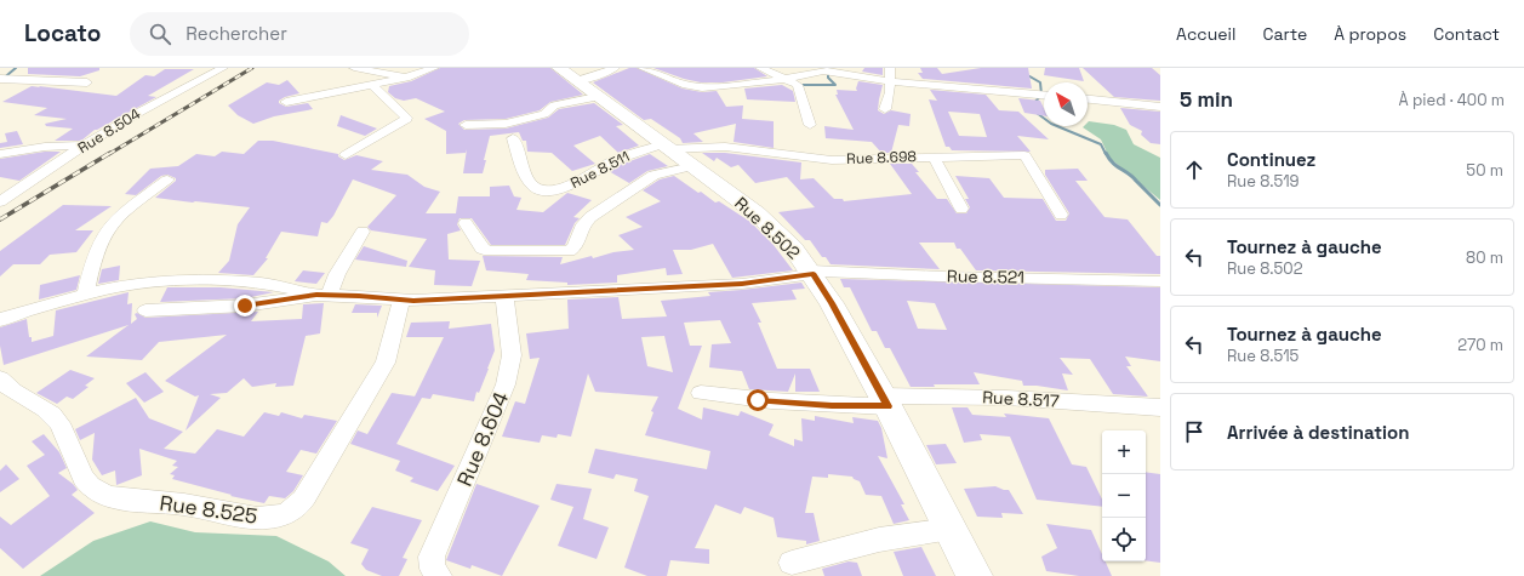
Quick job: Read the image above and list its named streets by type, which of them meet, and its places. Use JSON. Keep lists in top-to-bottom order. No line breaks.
{"streets":{"main road":["Rue 8.502"],"street":["Rue 8.504","Rue 8.698","Rue 8.511","Rue 8.521","Rue 8.517","Rue 8.604","Rue 8.525"]},"crossings":[["Rue 8.698","Rue 8.511"],["Rue 8.698","Rue 8.502"],["Rue 8.511","Rue 8.502"],["Rue 8.502","Rue 8.521"],["Rue 8.502","Rue 8.517"],["Rue 8.521","Rue 8.604"],["Rue 8.521","Rue 8.525"]],"north":"top left","page":{"header":"Locato","search":"Rechercher","nav":["Accueil","Carte","À propos","Contact"],"heading":["5 min","À pied · 400 m"],"list":[["Continuez","Rue 8.519","50 m"],["Tournez à gauche","Rue 8.502","80 m"],["Tournez à gauche","Rue 8.515","270 m"],"Arrivée à destination"],"map_buttons":["+","−"]}}
